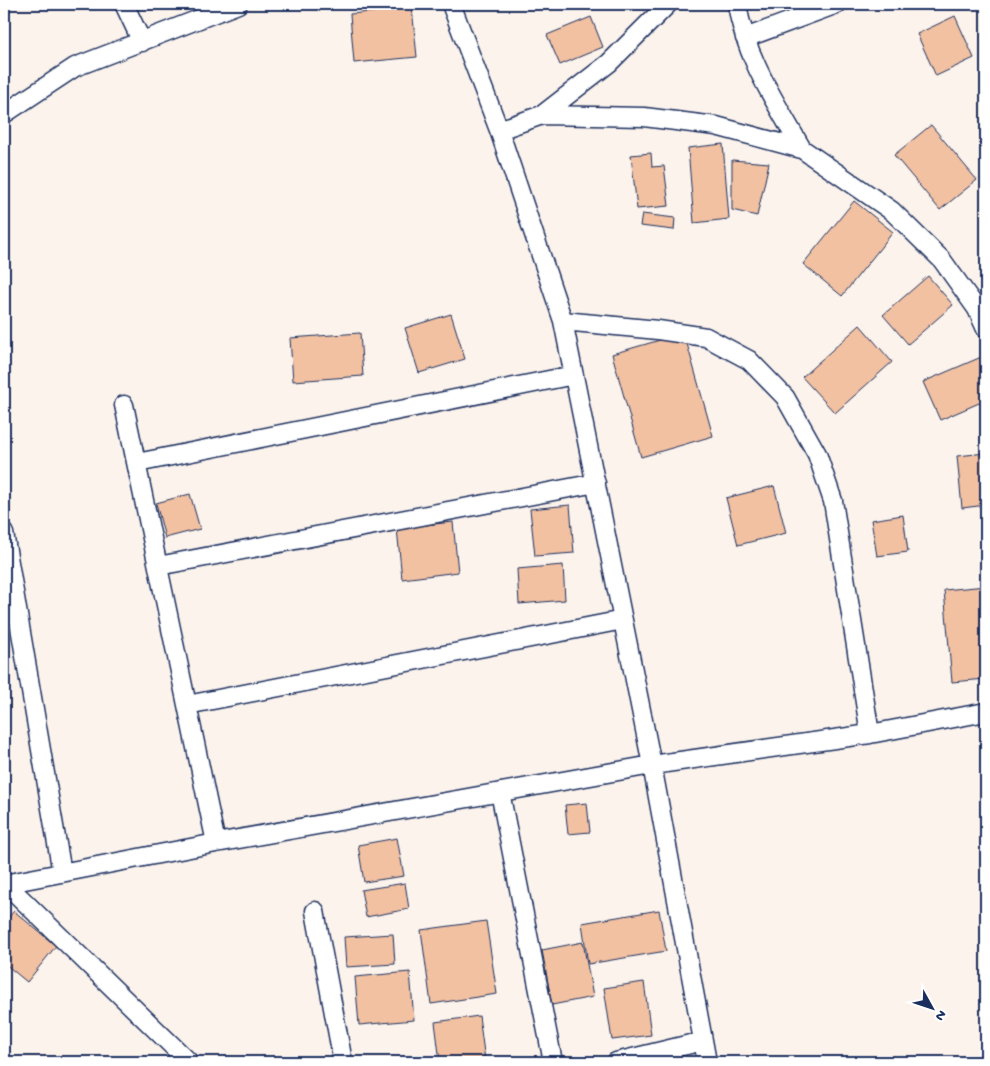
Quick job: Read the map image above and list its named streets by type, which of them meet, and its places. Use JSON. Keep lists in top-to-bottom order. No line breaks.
{"north":"bottom right"}
